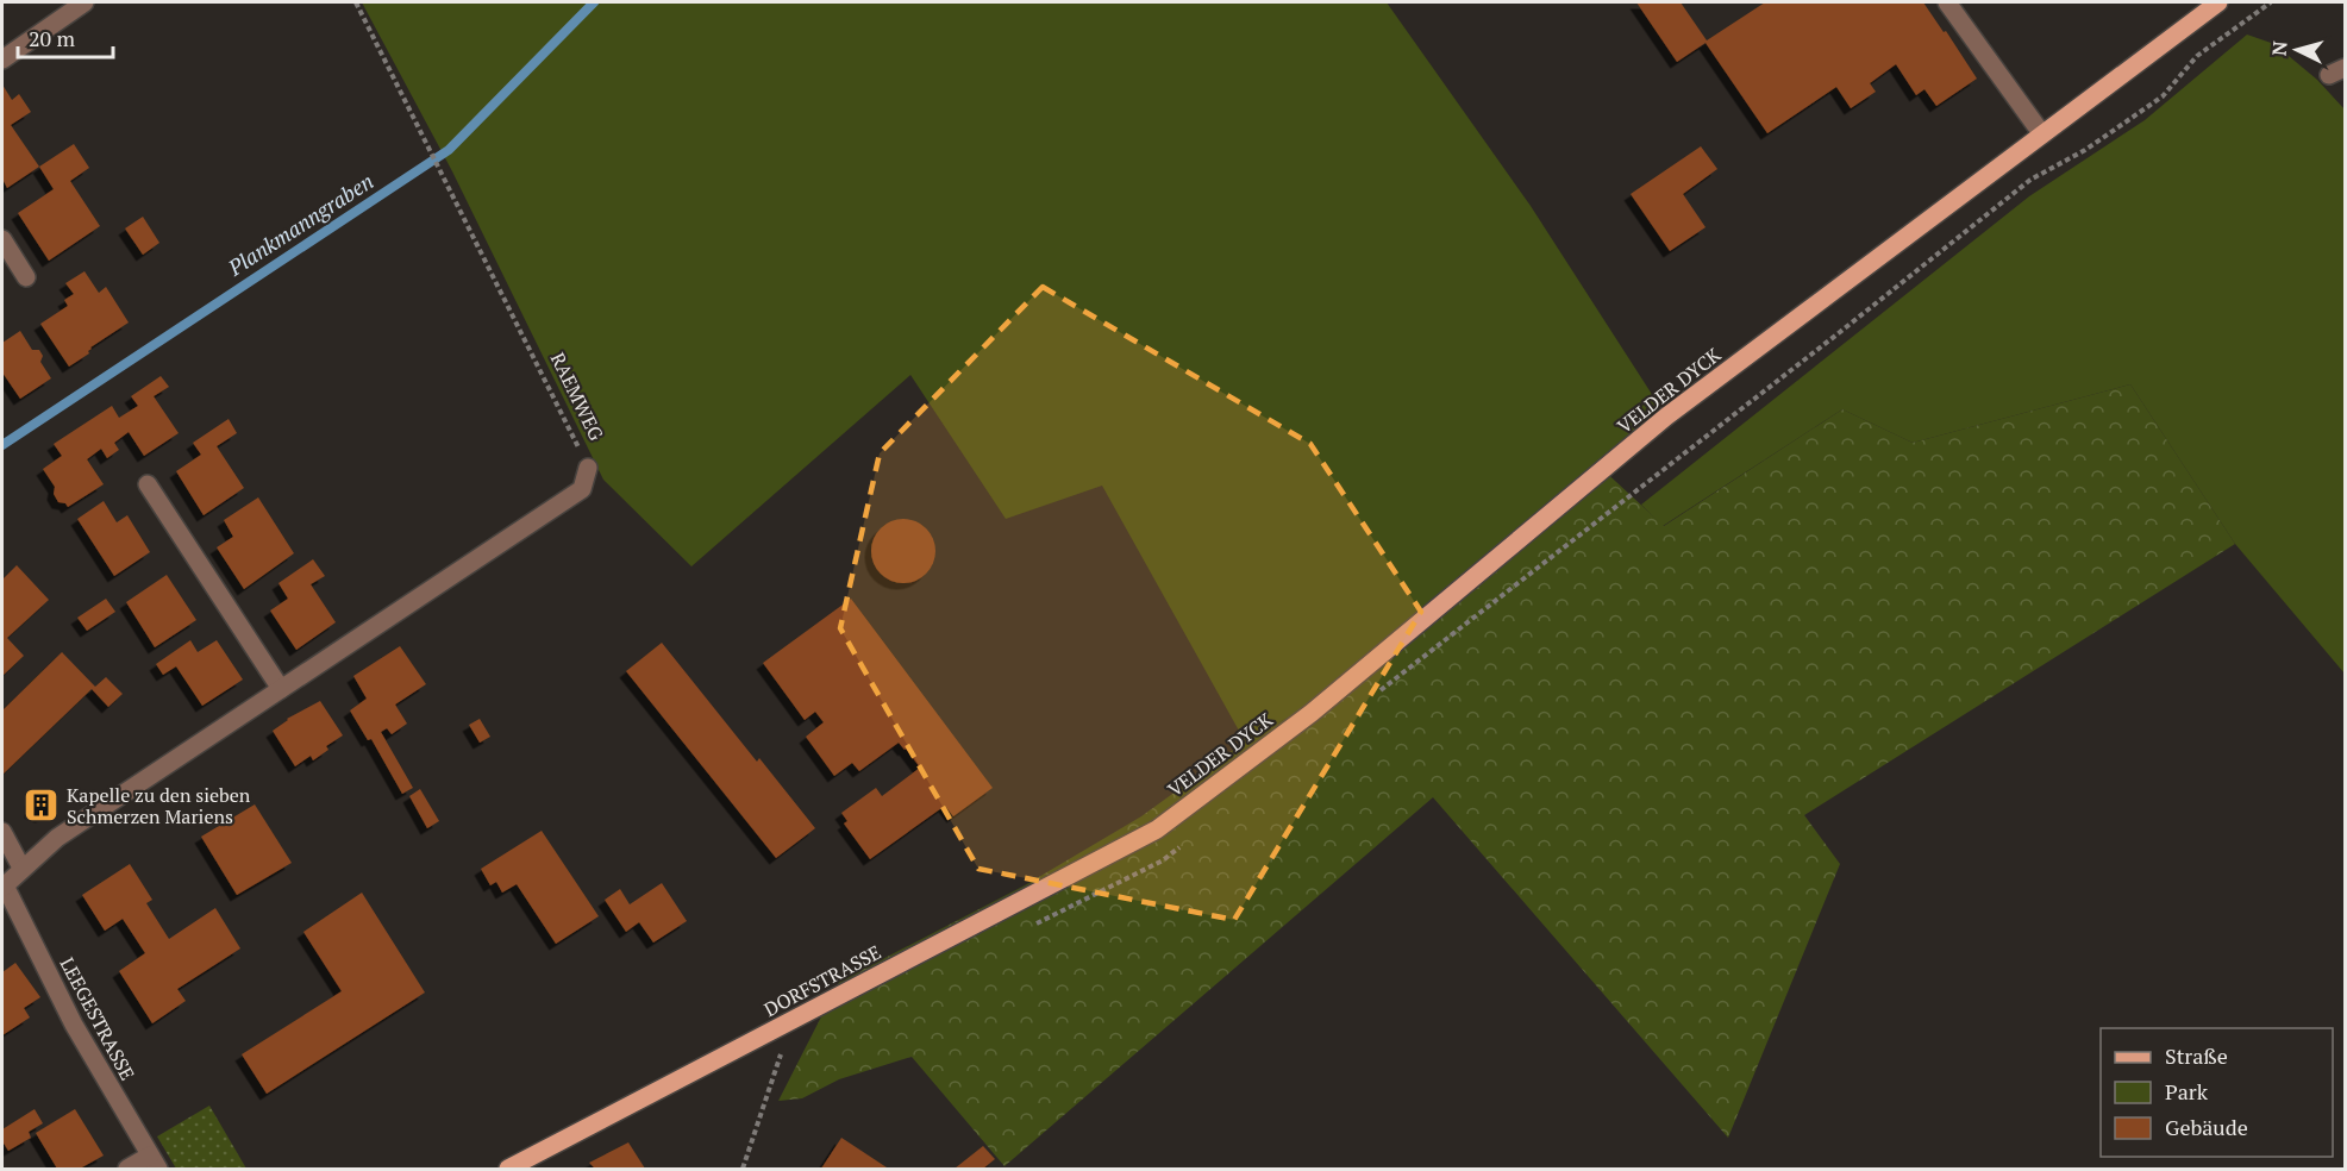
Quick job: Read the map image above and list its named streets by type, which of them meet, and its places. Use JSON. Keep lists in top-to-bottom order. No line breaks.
{"streets":{"main road":["VELDER DYCK","DORFSTRASSE"],"street":["RAEMWEG","LEEGESTRASSE"]},"crossings":[["VELDER DYCK","DORFSTRASSE"],["RAEMWEG","LEEGESTRASSE"]],"water":["Plankmanngraben"],"places":{"building":["Kapelle zu den sieben Schmerzen Mariens"]},"legend":["Straße","Park","Gebäude"],"scale_bar":"20 m","north":"left"}
